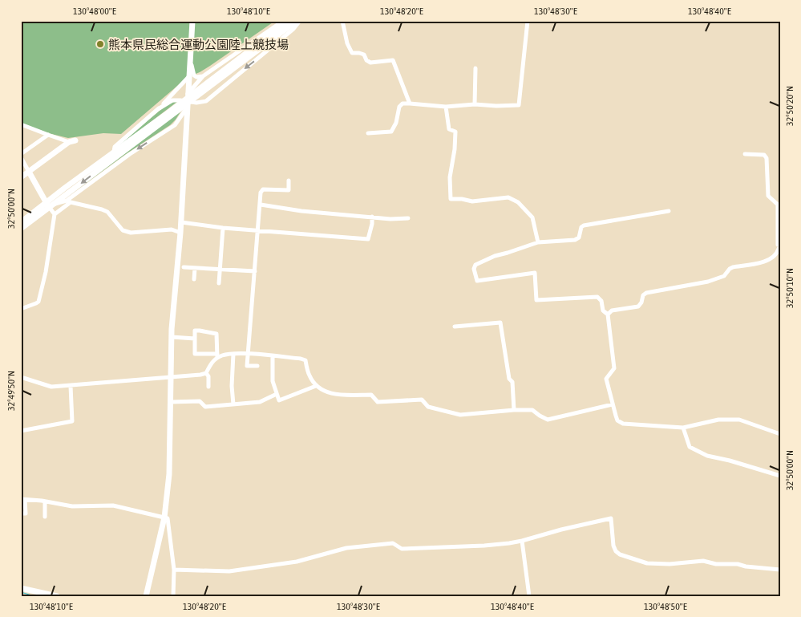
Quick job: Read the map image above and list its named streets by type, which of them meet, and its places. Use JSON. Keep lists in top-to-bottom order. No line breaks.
{"places":["熊本県民総合運動公園陸上競技場"],"coordinates":["130°48'00\"E","130°48'10\"E","130°48'20\"E","130°48'30\"E","130°48'40\"E","32°50'20\"N","32°50'00\"N","32°50'10\"N","32°49'50\"N","130°48'50\"E"]}
